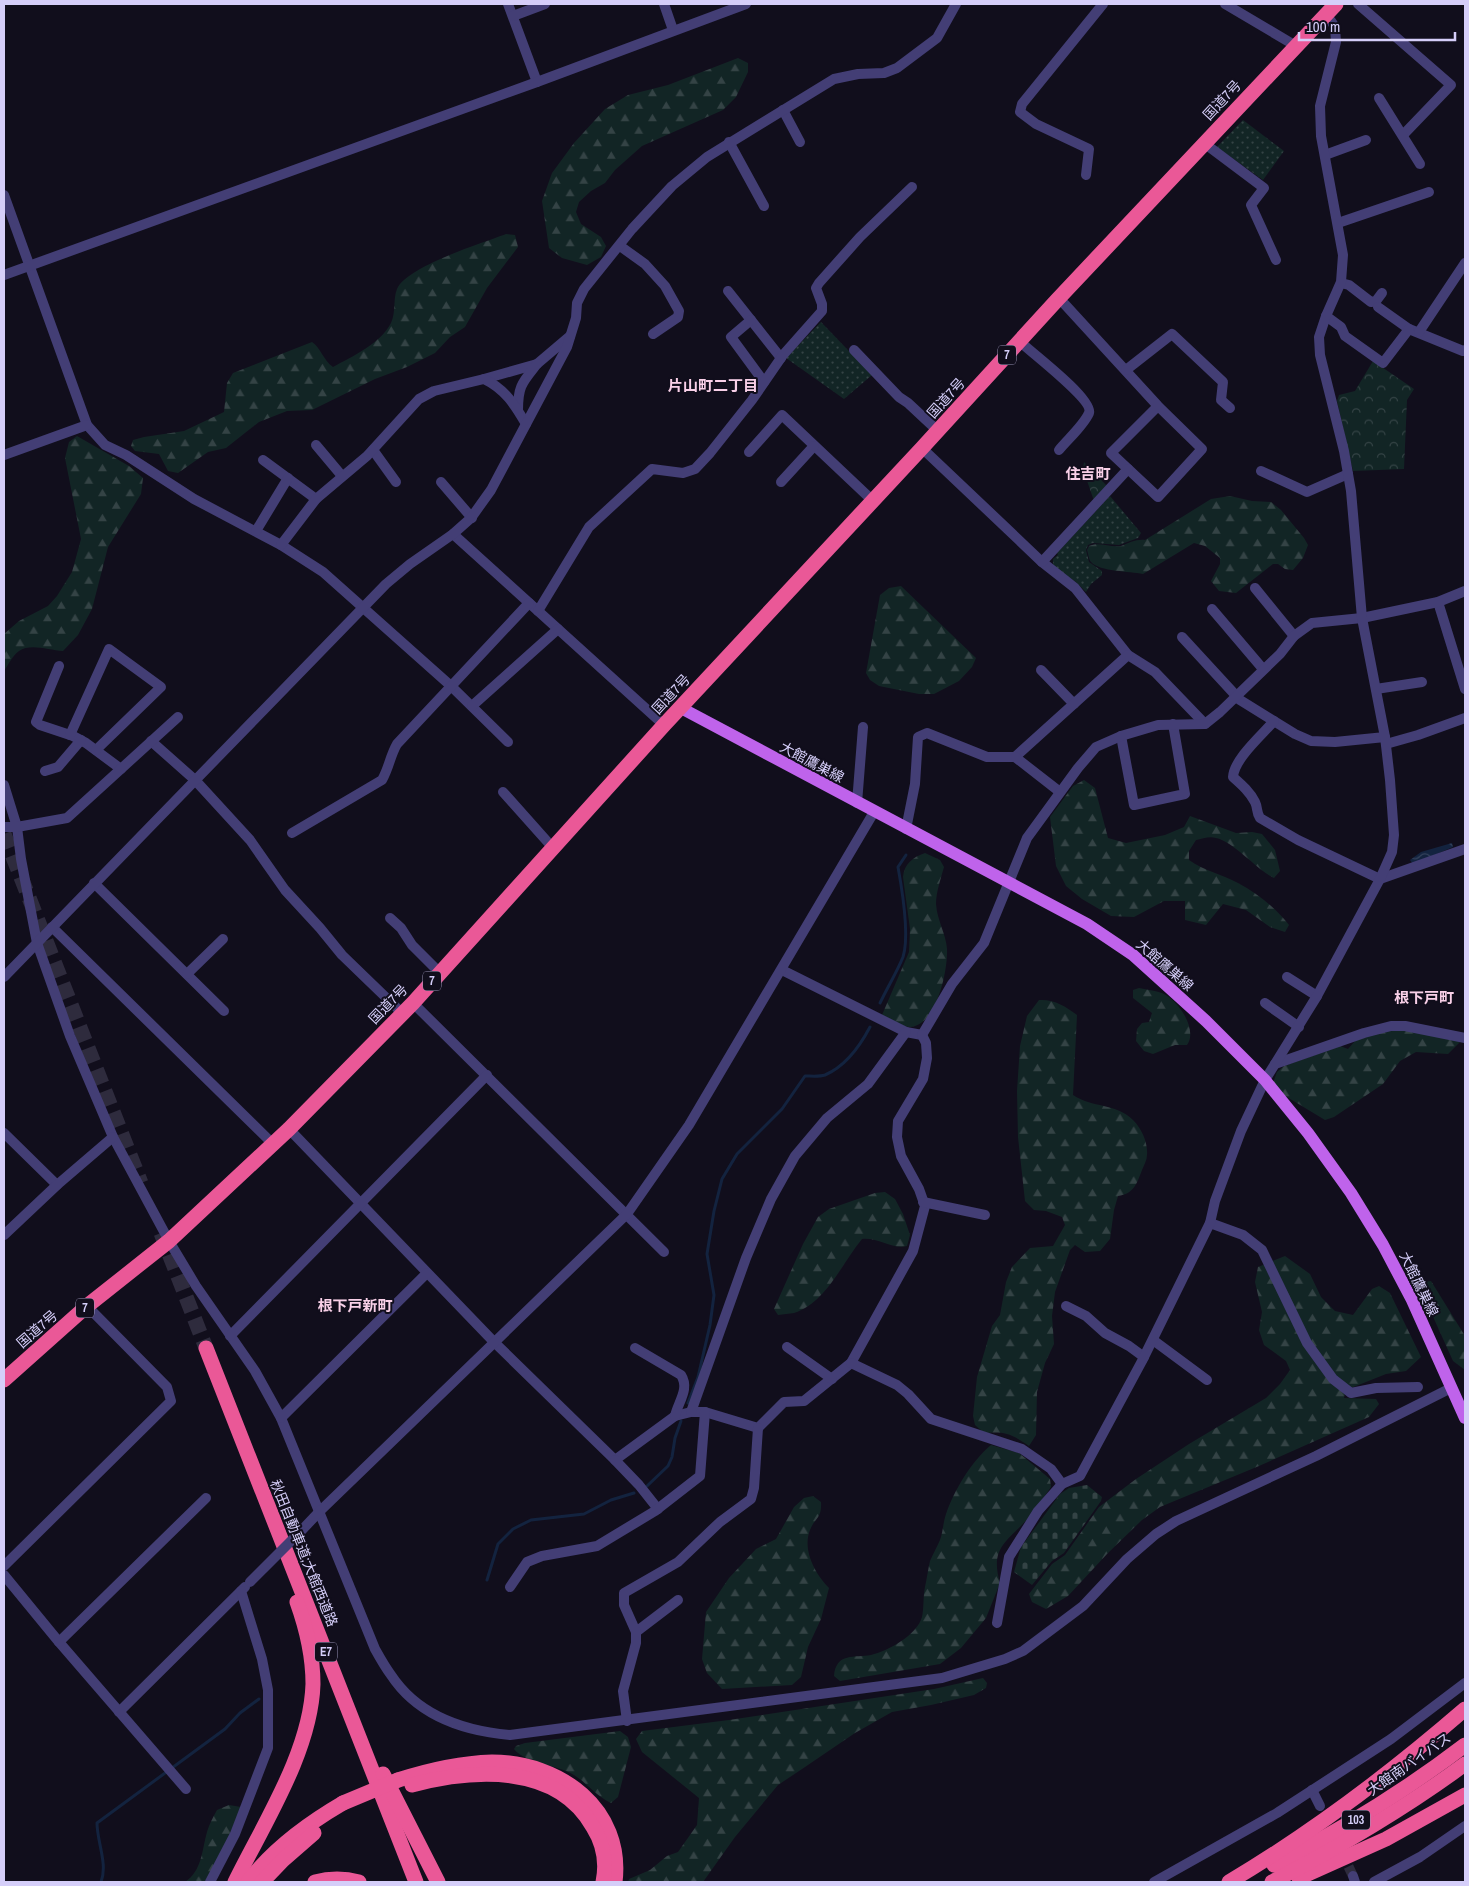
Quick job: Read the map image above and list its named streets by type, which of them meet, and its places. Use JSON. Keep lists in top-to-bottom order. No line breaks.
{"streets":{"highway":["国道7号","7","秋田自動車道;大館西道路","E7","大館南バイパス","103"],"main road":["大館鷹巣線"]},"crossings":[["国道7号","大館鷹巣線"]],"districts":["片山町二丁目","住吉町","根下戸町","根下戸新町"],"scale_bar":"100 m"}
